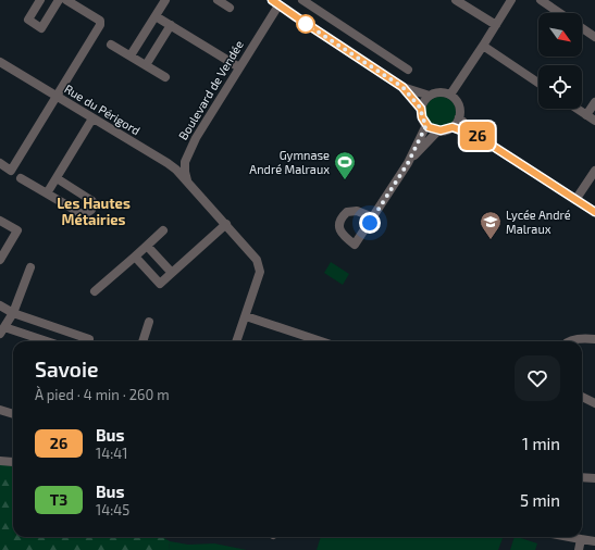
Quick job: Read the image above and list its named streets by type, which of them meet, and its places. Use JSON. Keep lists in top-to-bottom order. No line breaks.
{"streets":{"street":["Boulevard de Vendée","Rue du Périgord"]},"crossings":[["Boulevard de Vendée","Rue du Périgord"]],"districts":["Les Hautes Métairies"],"places":{"sports":["Gymnase André Malraux"],"school or university":["Lycée André Malraux"]},"lines":["bus line 26"],"north":"bottom right","page":{"on_map":"26","heading":["Savoie","À pied · 4 min · 260 m"],"list":[{"mark":"26","name":"Bus","note":"14:41","value":"1 min"},{"mark":"T3","name":"Bus","note":"14:45","value":"5 min"}]}}
